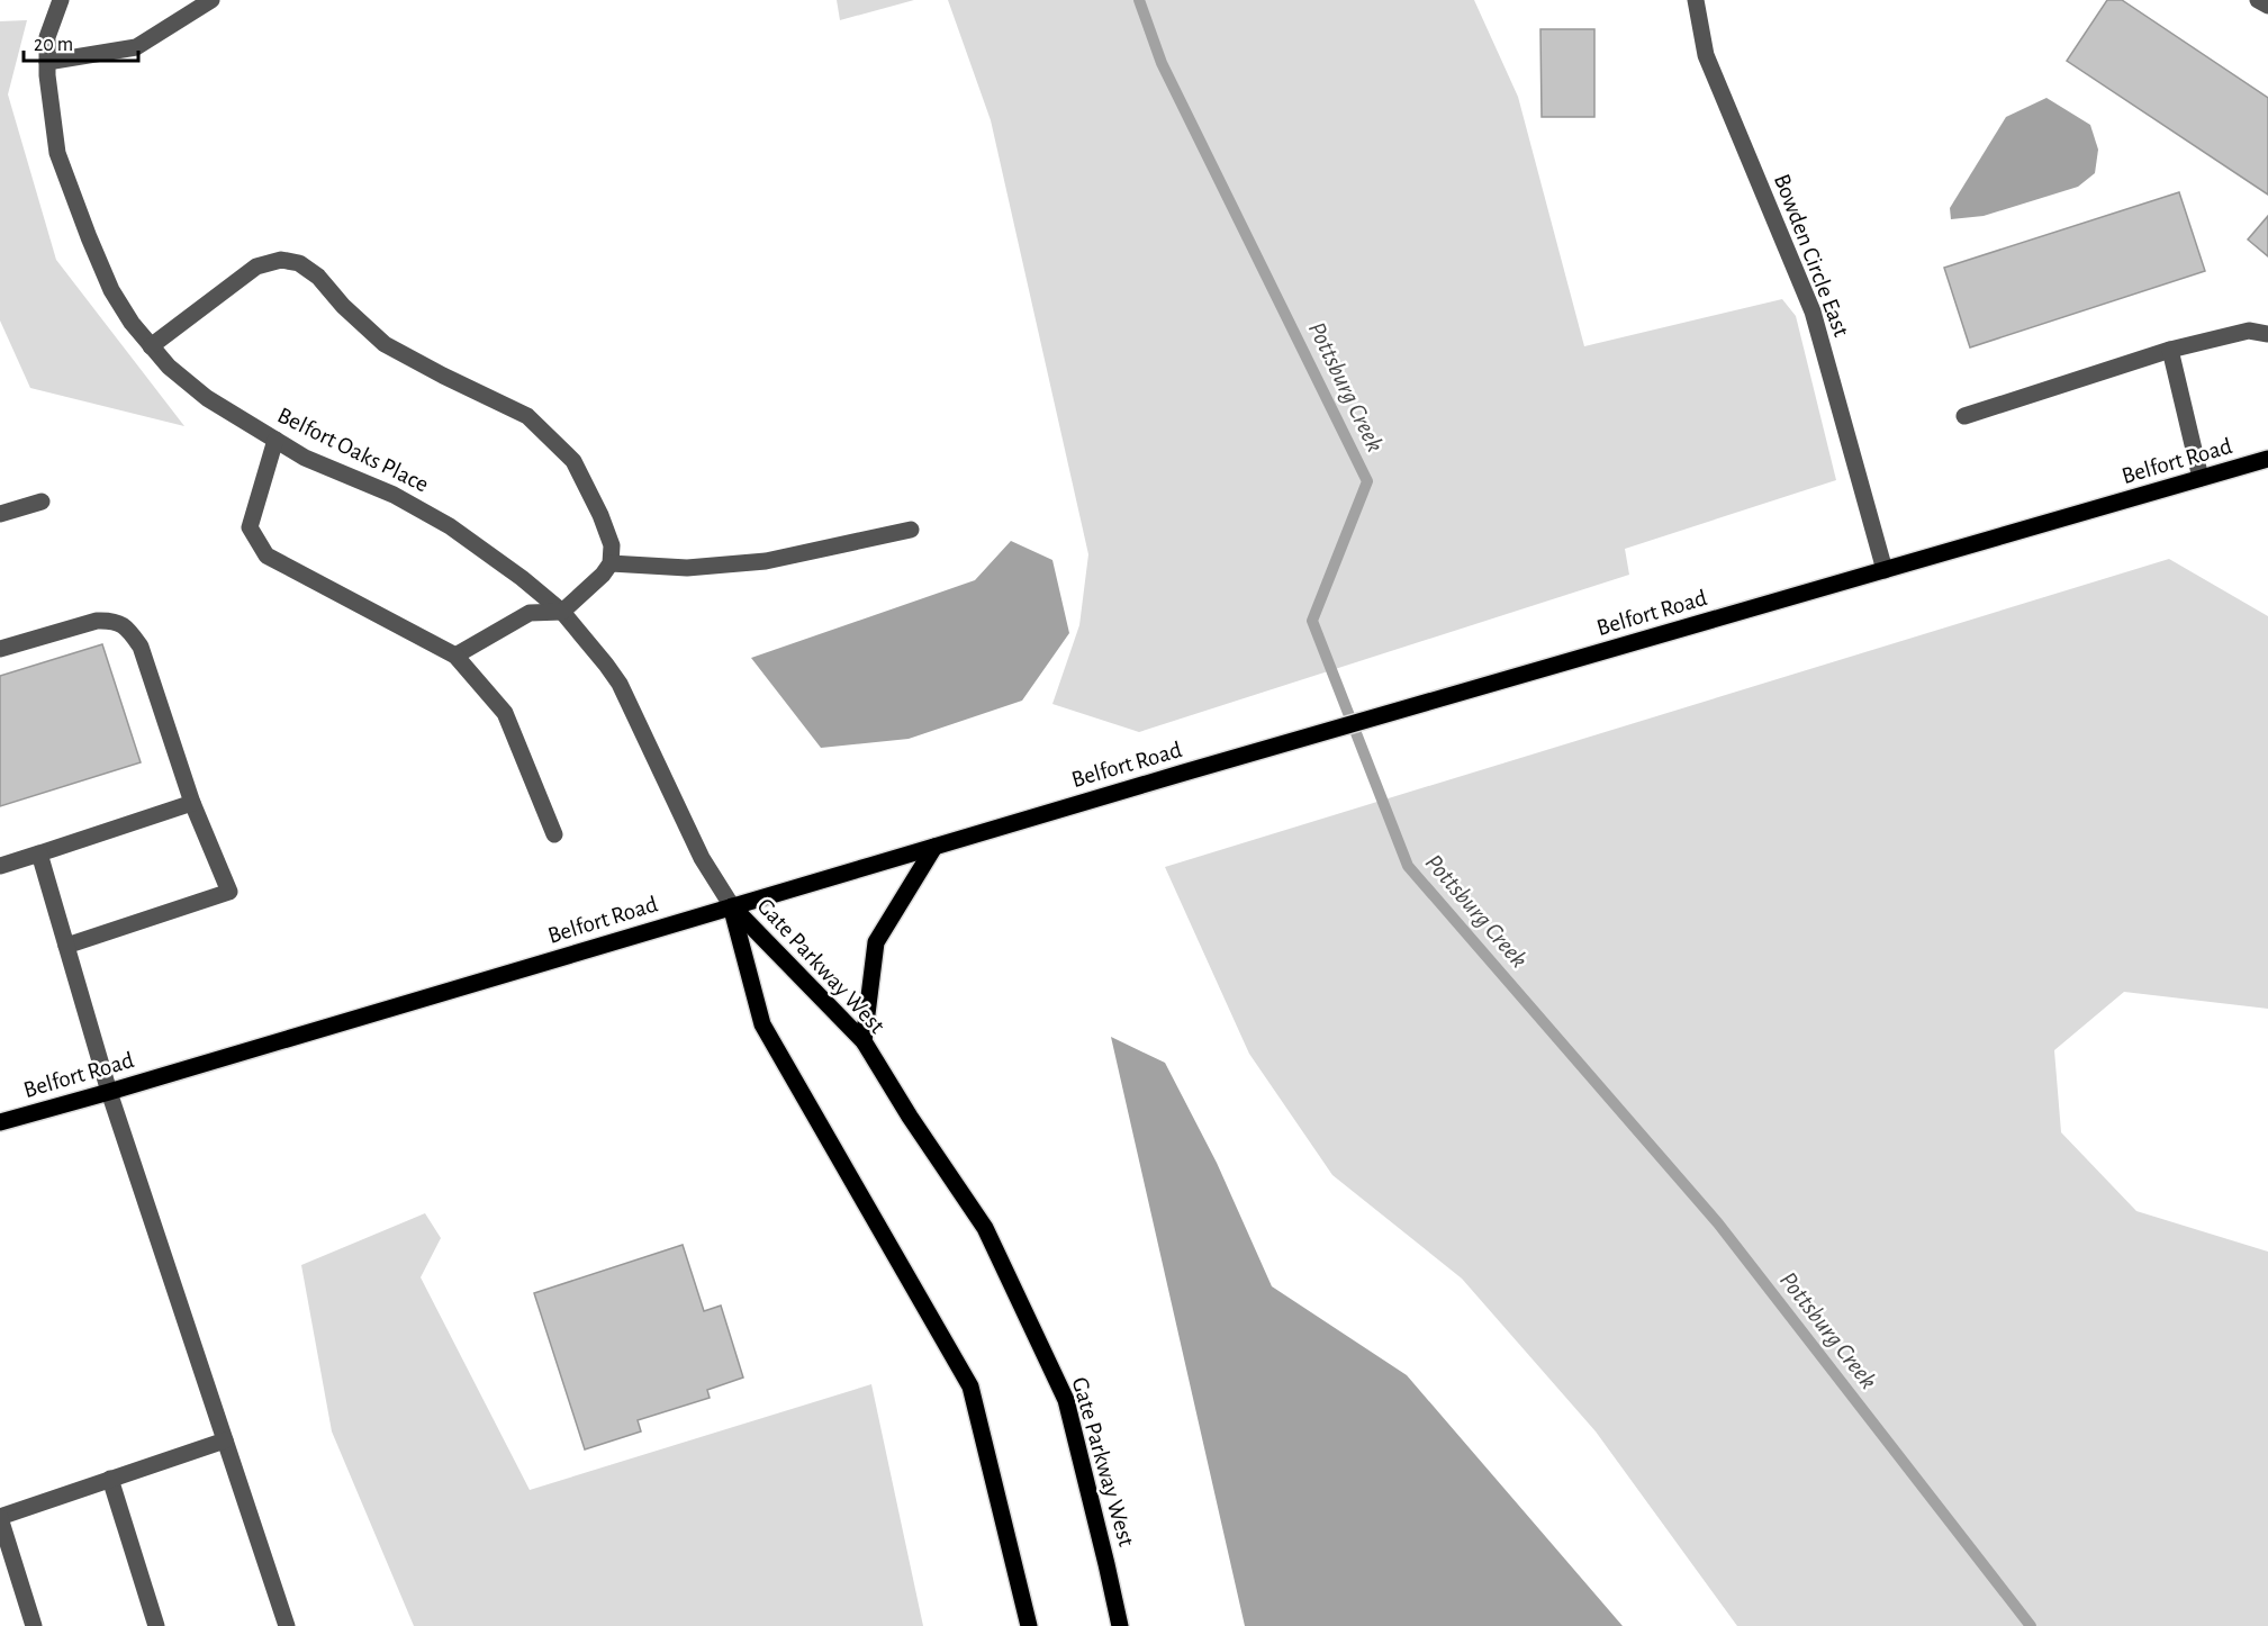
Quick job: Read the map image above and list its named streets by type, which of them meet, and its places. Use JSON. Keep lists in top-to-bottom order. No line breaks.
{"streets":{"main road":["Belfort Road","Gate Parkway West"],"street":["Bowden Circle East","Belfort Oaks Place"]},"crossings":[["Bowden Circle East","Belfort Road"],["Belfort Oaks Place","Belfort Road"],["Belfort Oaks Place","Gate Parkway West"],["Belfort Road","Gate Parkway West"]],"water":["Pottsburg Creek"],"scale_bar":"20 m"}
